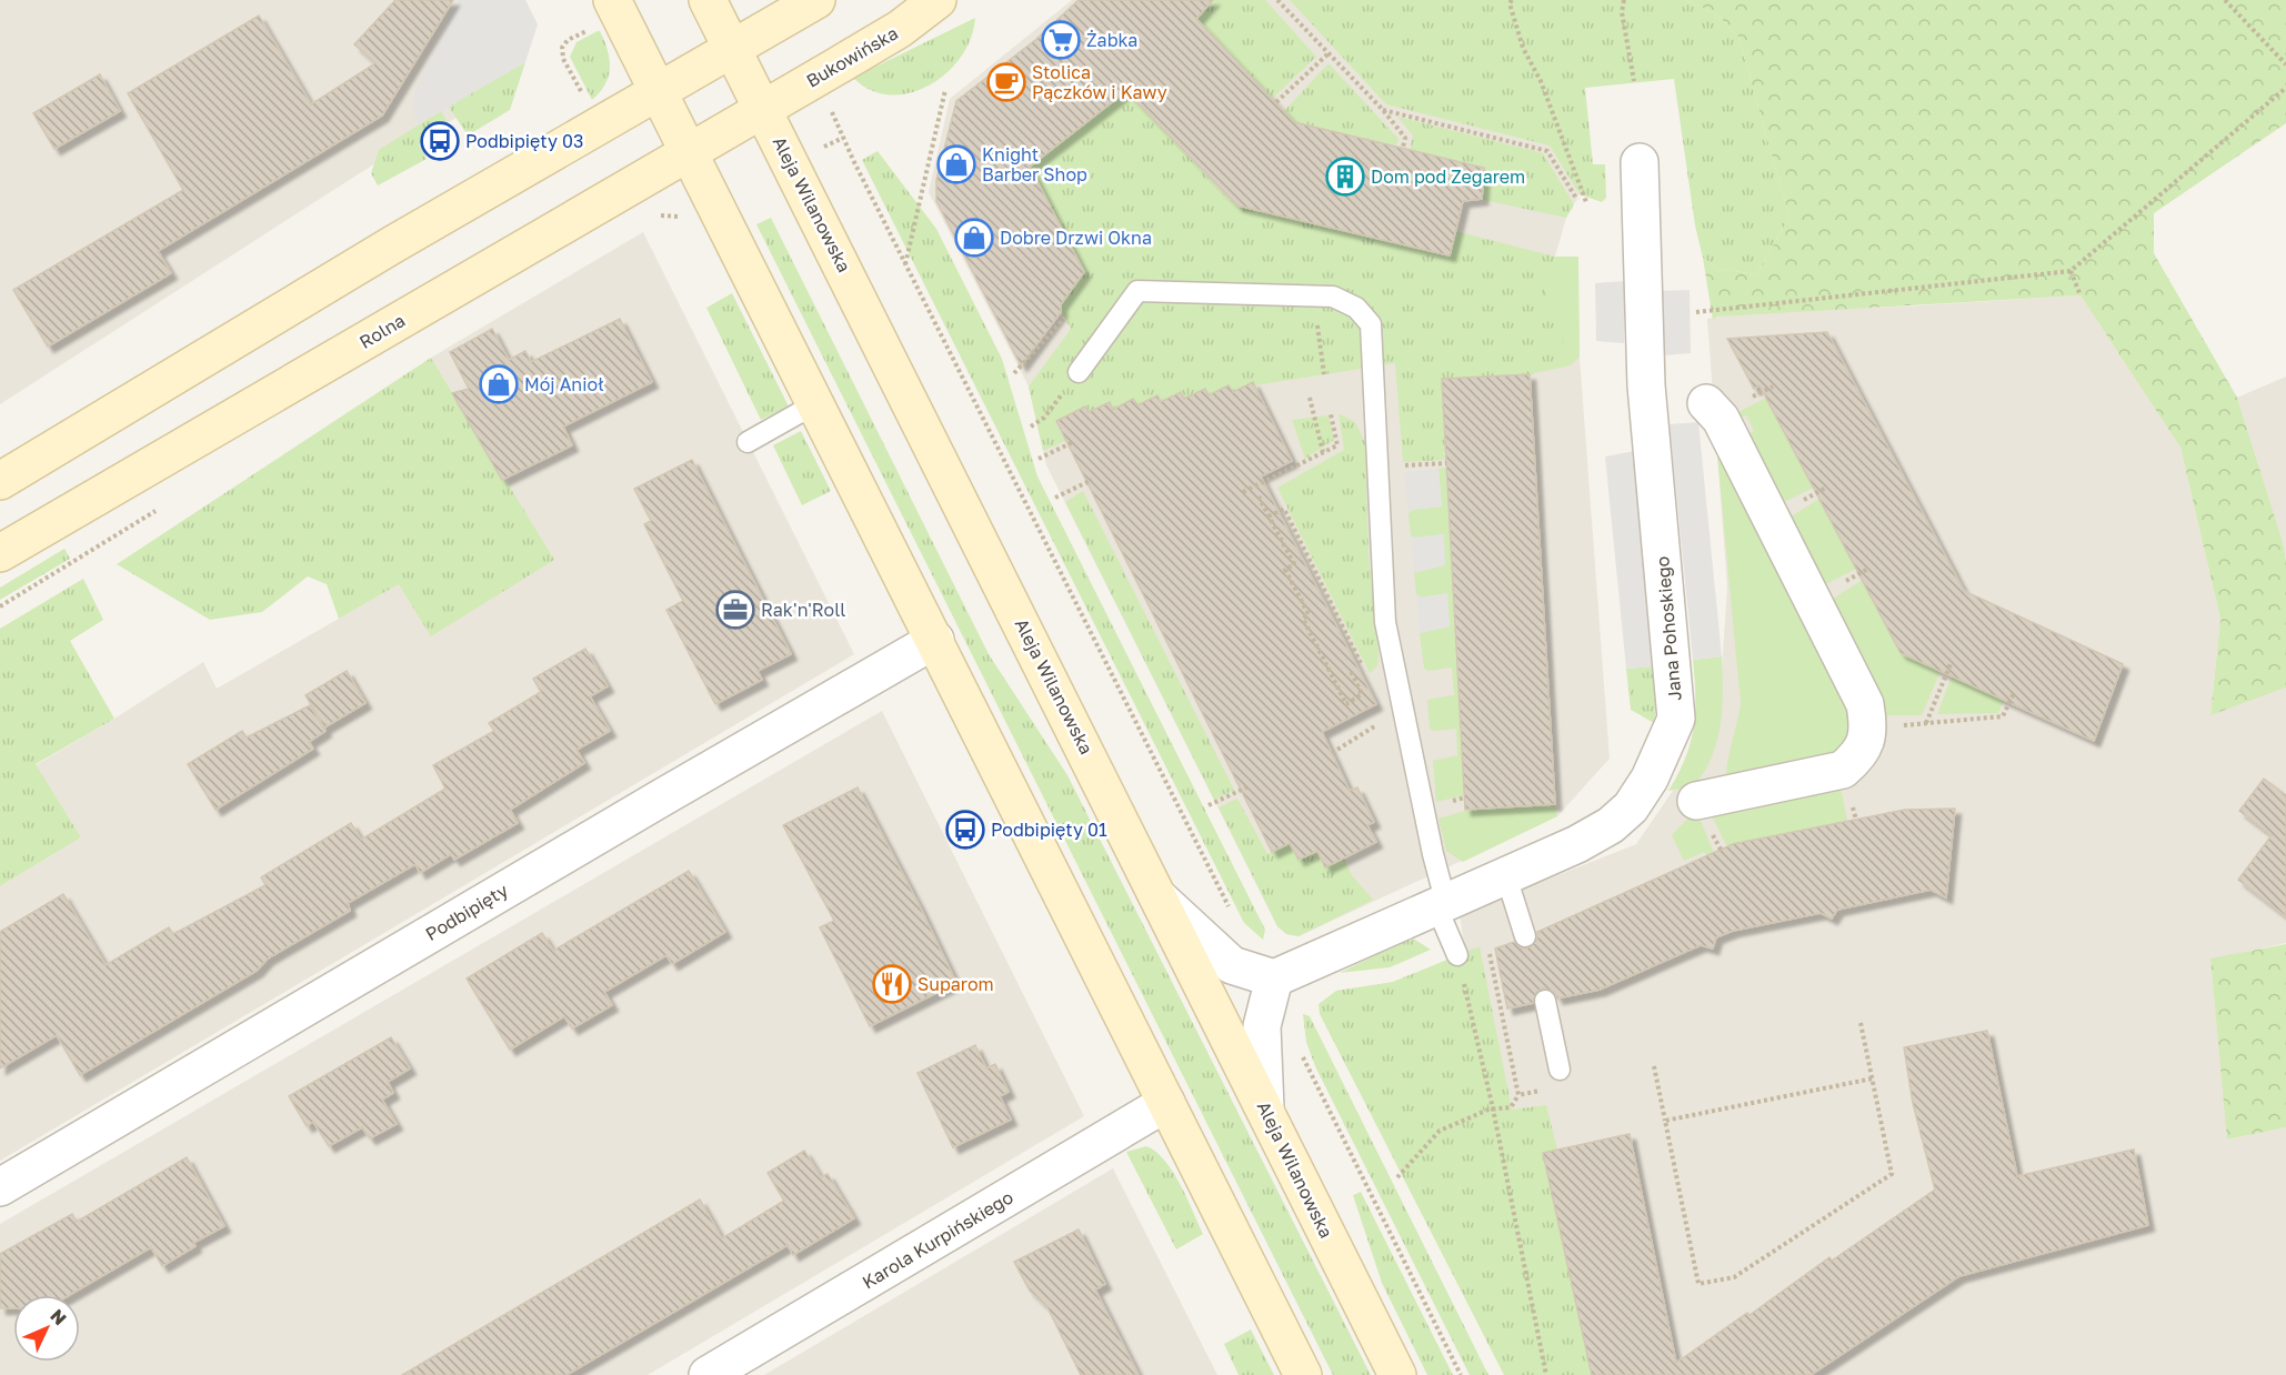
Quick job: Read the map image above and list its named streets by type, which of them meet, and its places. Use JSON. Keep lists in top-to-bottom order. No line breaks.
{"streets":{"main road":["Bukowińska","Aleja Wilanowska","Rolna"],"street":["Jana Pohoskiego","Podbipięty","Karola Kurpińskiego"]},"crossings":[["Bukowińska","Aleja Wilanowska"],["Bukowińska","Rolna"],["Aleja Wilanowska","Rolna"]],"places":{"supermarket":["Żabka"],"cafe":["Stolica Pączków i Kawy"],"bus stop":["Podbipięty 03","Podbipięty 01"],"shop":["Knight Barber Shop","Dobre Drzwi Okna","Mój Anioł"],"building":["Dom pod Zegarem"],"office":["Rak'n'Roll"],"restaurant":["Suparom"]},"north":"top right"}
